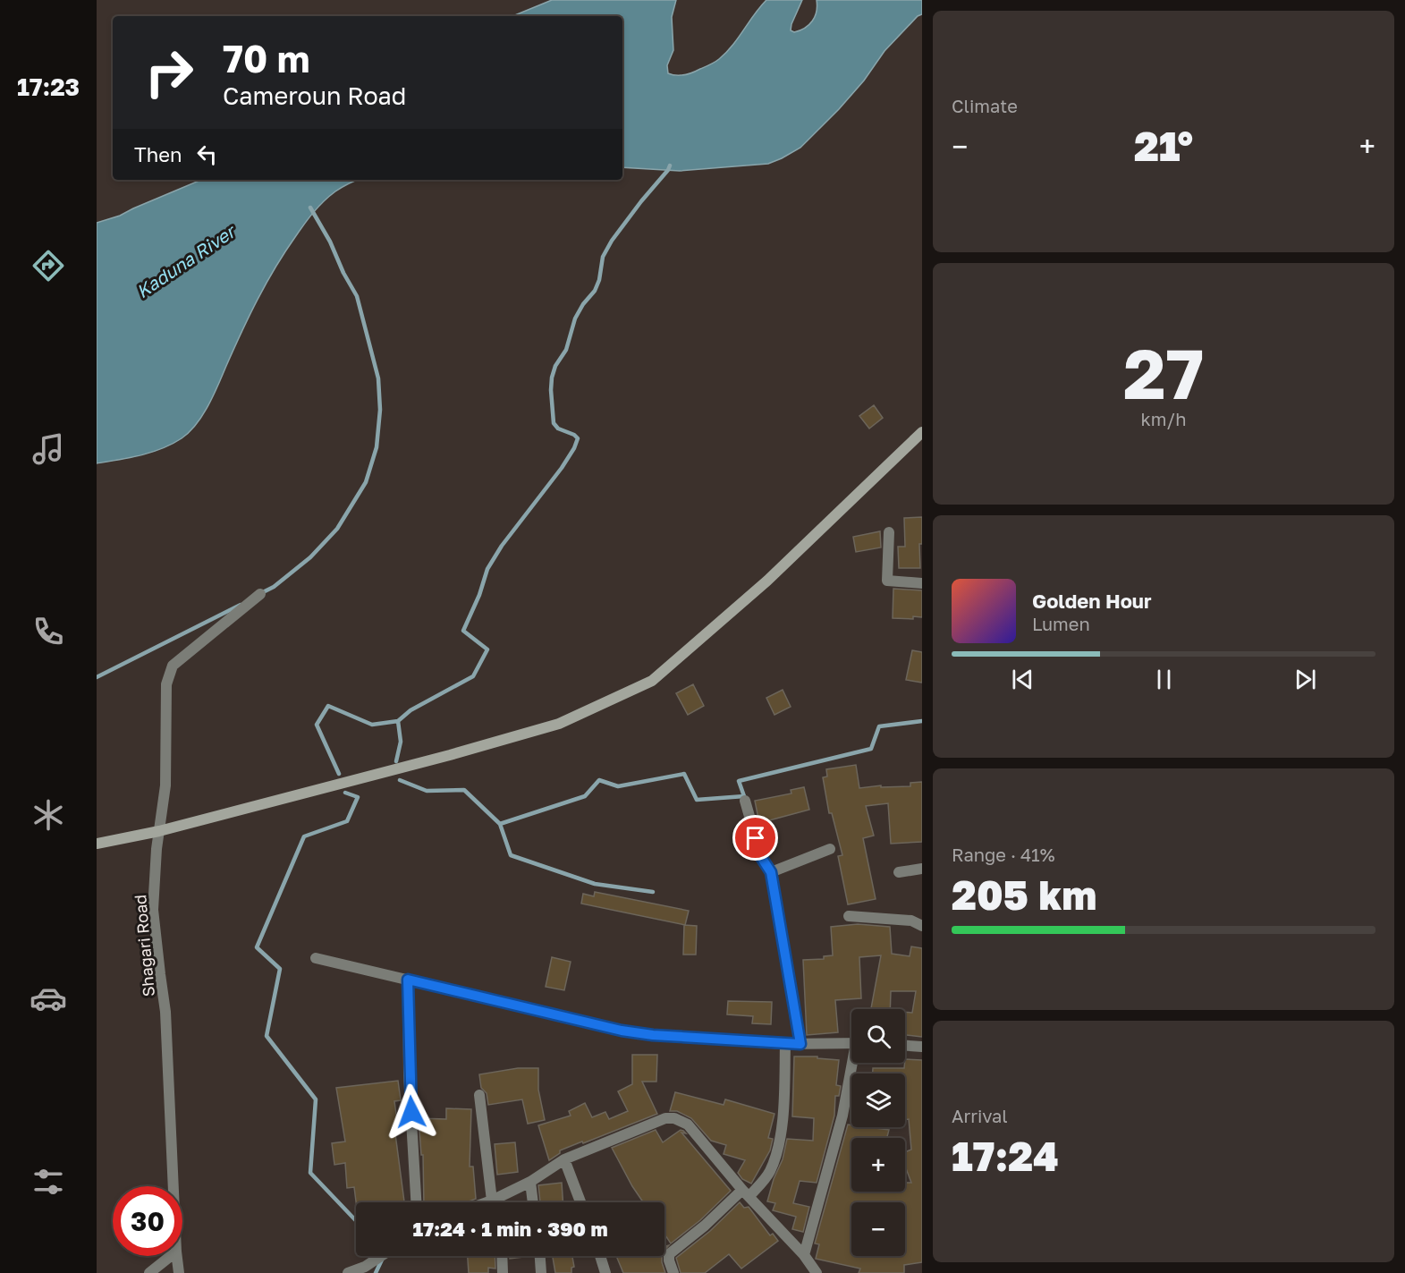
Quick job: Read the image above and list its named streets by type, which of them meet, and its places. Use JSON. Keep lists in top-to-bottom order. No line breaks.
{"streets":{"street":["Shagari Road"]},"water":["Kaduna River"],"page":{"tabs":"17:23","tile":["Climate",["27","km/h"],["Range · 41%","205 km"],["Arrival","17:24"]],"turn":["70 m","Cameroun Road"],"heat":["−","21°","+"],"then":"Then","song":["Golden Hour","Lumen"],"map_buttons":["+","−"],"limit":"30","trip":"17:24 · 1 min · 390 m"}}
